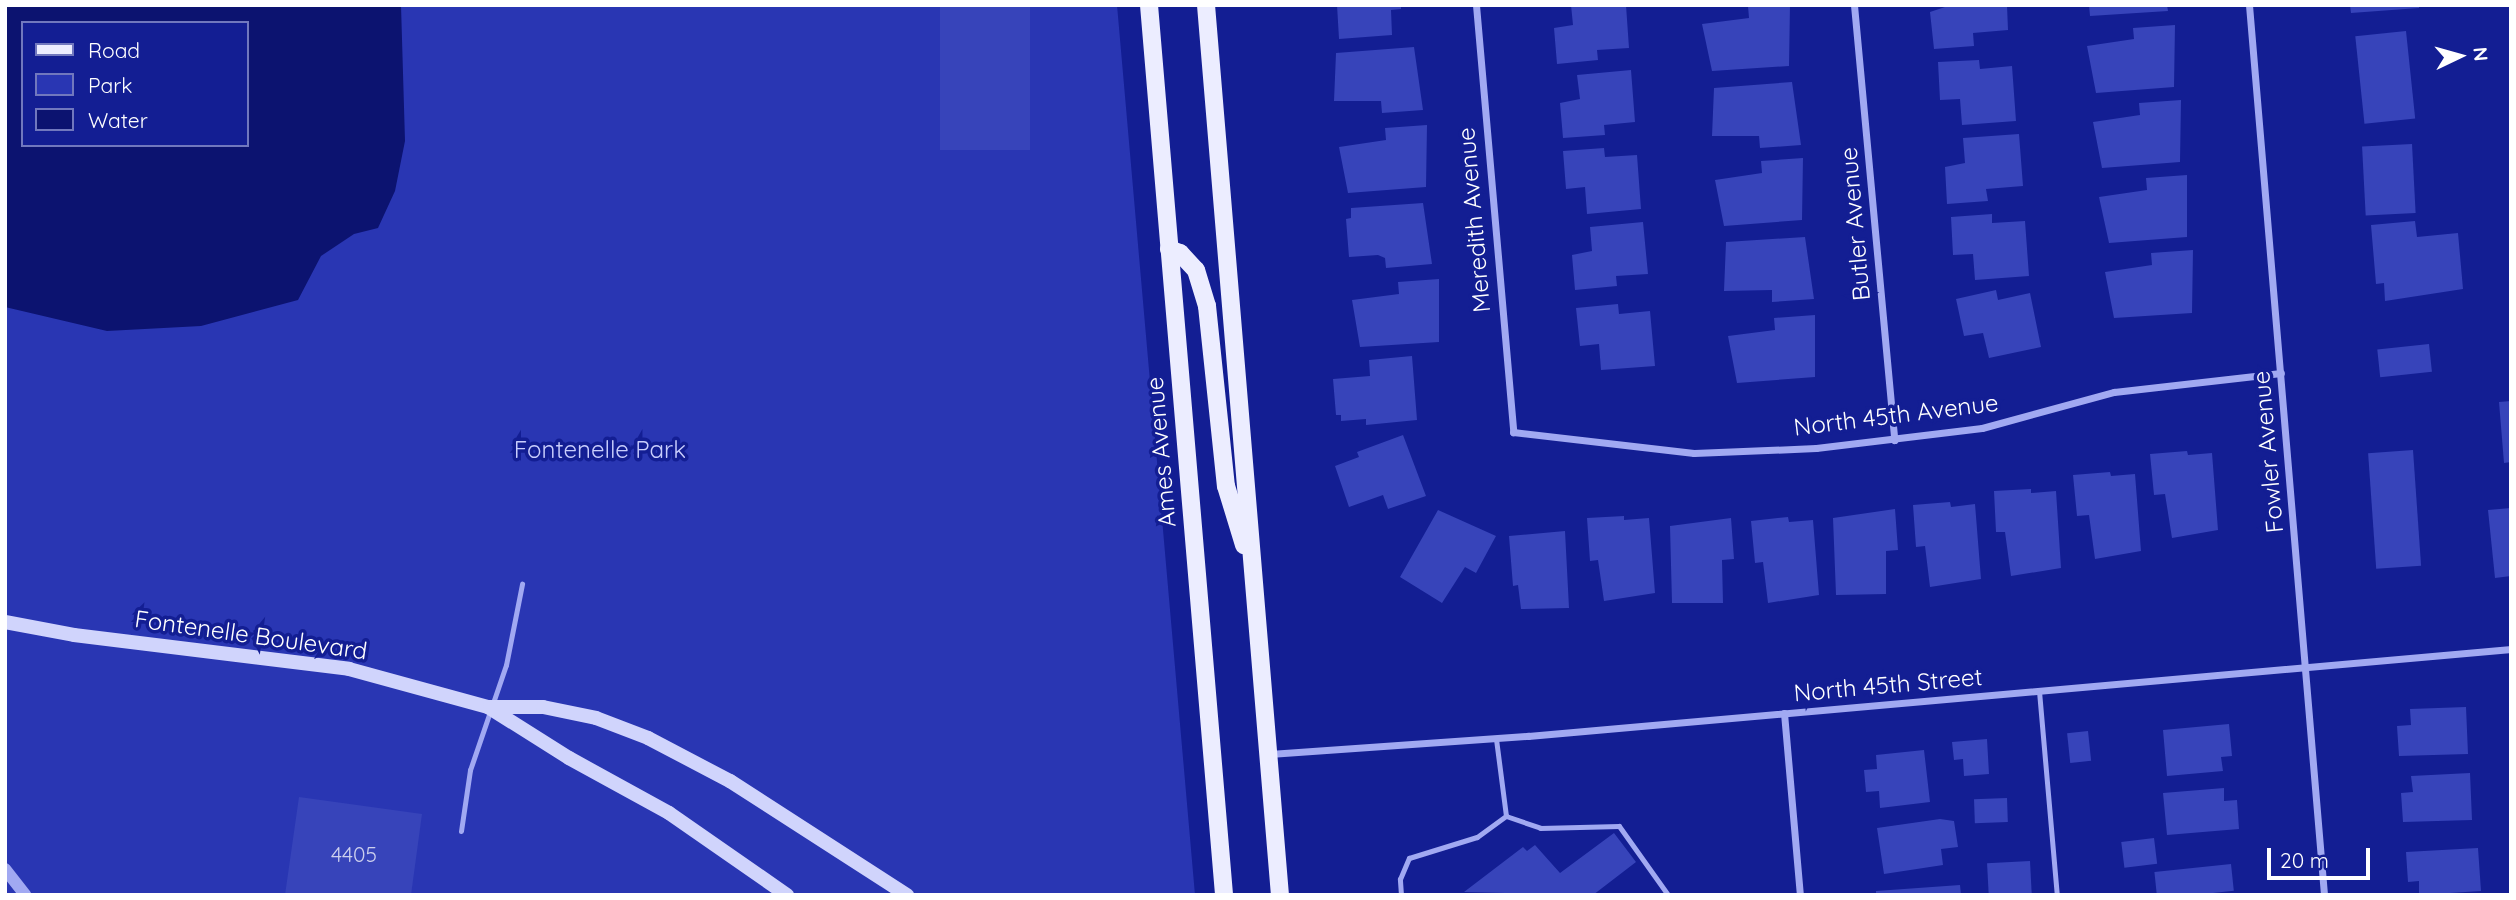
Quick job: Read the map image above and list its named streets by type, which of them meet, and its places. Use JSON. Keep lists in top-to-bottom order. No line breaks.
{"streets":{"main road":["Ames Avenue","Fontenelle Boulevard"],"street":["Meredith Avenue","Butler Avenue","North 45th Avenue","Fowler Avenue","North 45th Street"]},"crossings":[["Meredith Avenue","North 45th Avenue"],["Butler Avenue","North 45th Avenue"],["North 45th Avenue","Fowler Avenue"],["Fowler Avenue","North 45th Street"]],"parks":["Fontenelle Park"],"house_numbers":["4405"],"legend":["Road","Park","Water"],"scale_bar":"20 m","north":"right"}
